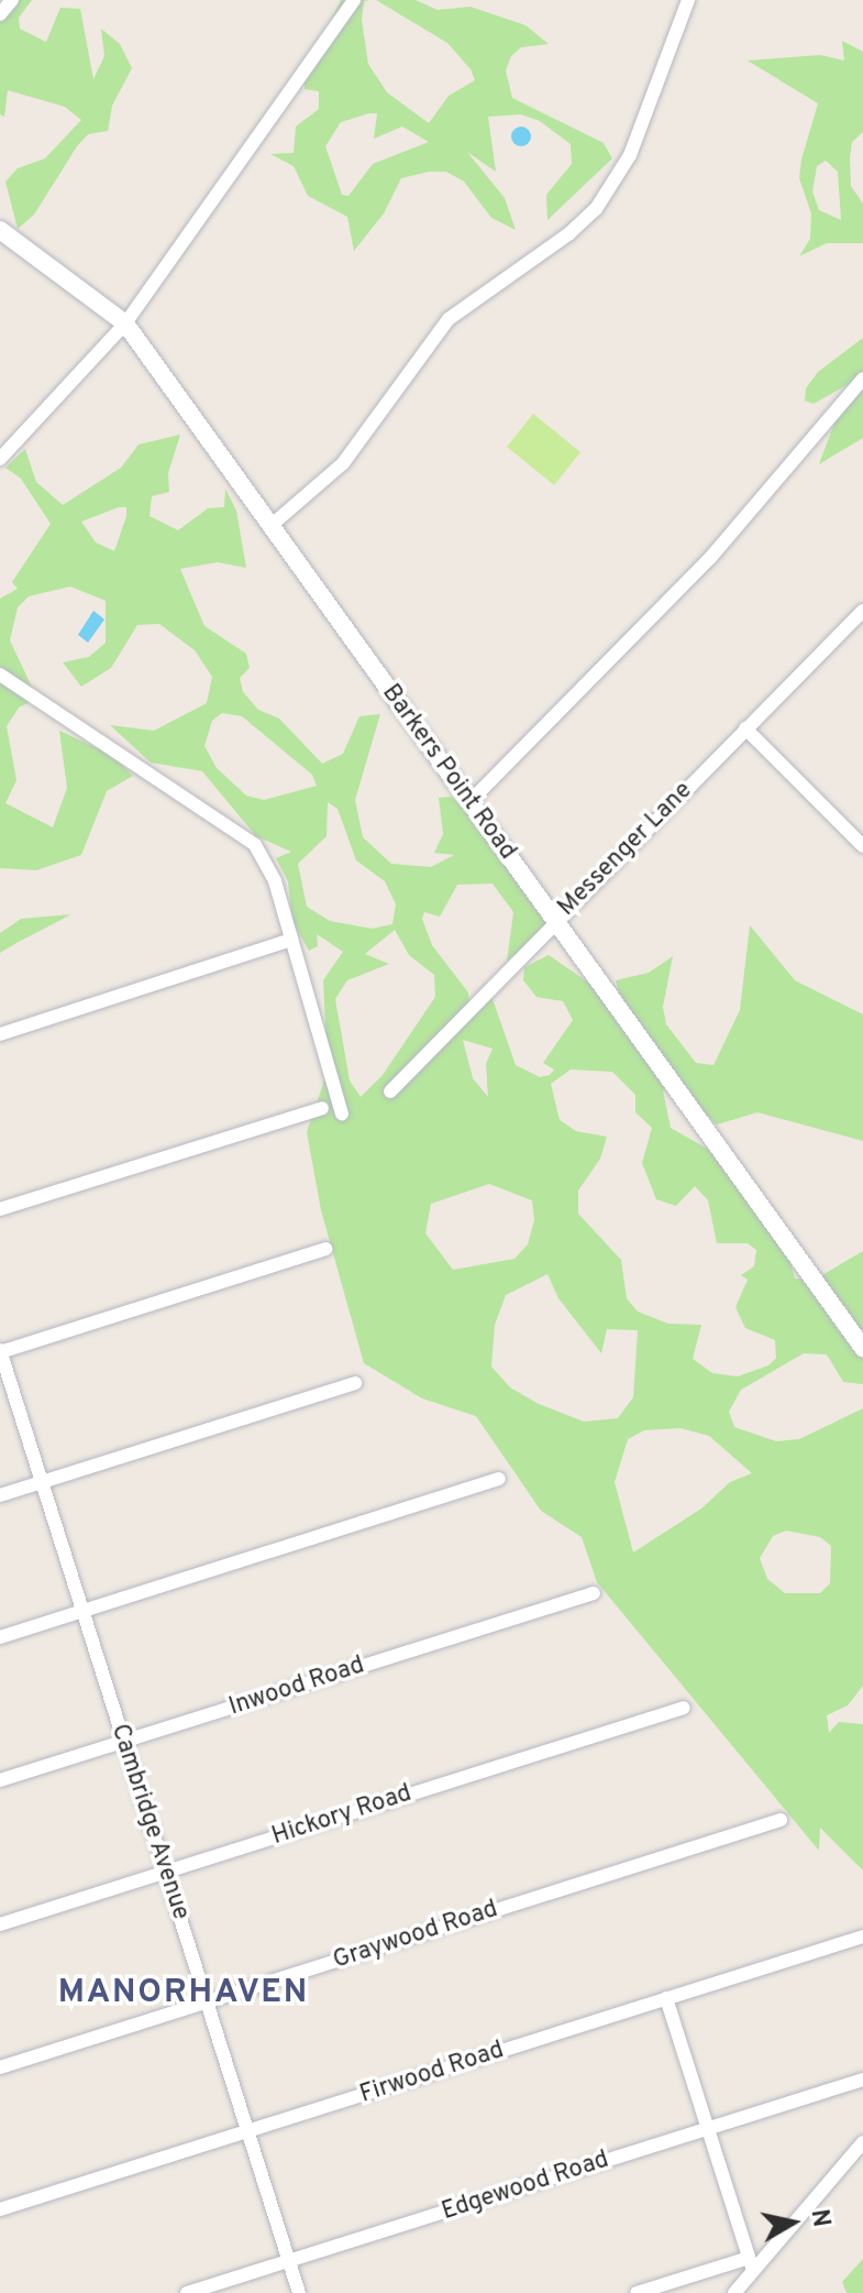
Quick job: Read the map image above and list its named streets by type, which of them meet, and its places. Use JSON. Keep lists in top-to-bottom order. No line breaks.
{"streets":{"street":["Barkers Point Road","Messenger Lane","Inwood Road","Hickory Road","Cambridge Avenue","Graywood Road","Firwood Road","Edgewood Road"]},"crossings":[["Barkers Point Road","Messenger Lane"],["Inwood Road","Cambridge Avenue"],["Hickory Road","Cambridge Avenue"],["Cambridge Avenue","Graywood Road"],["Cambridge Avenue","Firwood Road"],["Cambridge Avenue","Edgewood Road"]],"districts":["MANORHAVEN"],"north":"right"}
